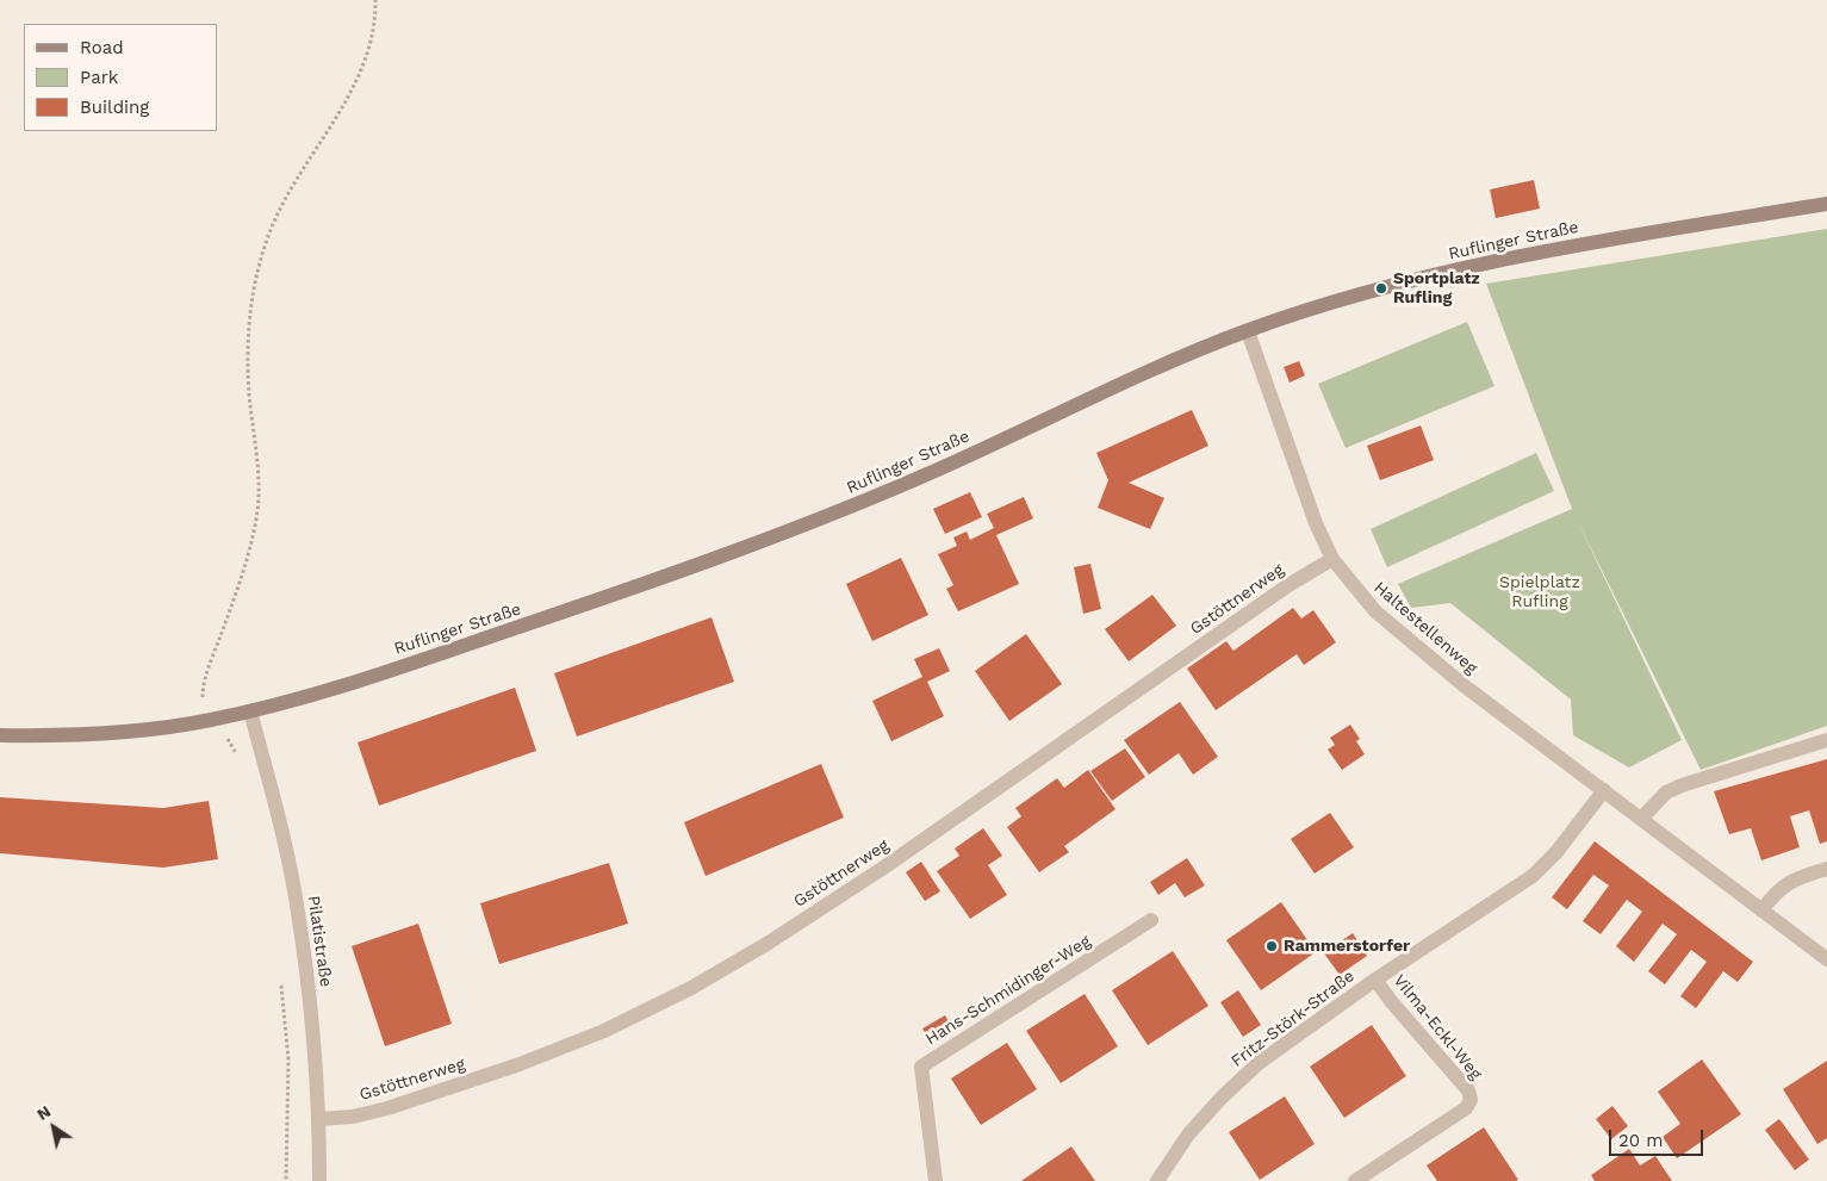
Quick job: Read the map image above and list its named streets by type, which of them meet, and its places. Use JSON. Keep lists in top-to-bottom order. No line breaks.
{"streets":{"street":["Ruflinger Straße","Gstöttnerweg","Haltestellenweg","Pilatistraße","Hans-Schmidinger-Weg","Fritz-Störk-Straße","Vilma-Eckl-Weg"]},"crossings":[["Ruflinger Straße","Haltestellenweg"],["Ruflinger Straße","Pilatistraße"],["Gstöttnerweg","Haltestellenweg"],["Gstöttnerweg","Pilatistraße"],["Haltestellenweg","Fritz-Störk-Straße"],["Fritz-Störk-Straße","Vilma-Eckl-Weg"]],"parks":["Spielplatz Rufling"],"places":["Sportplatz Rufling","Rammerstorfer"],"legend":["Road","Park","Building"],"scale_bar":"20 m","north":"top left"}
